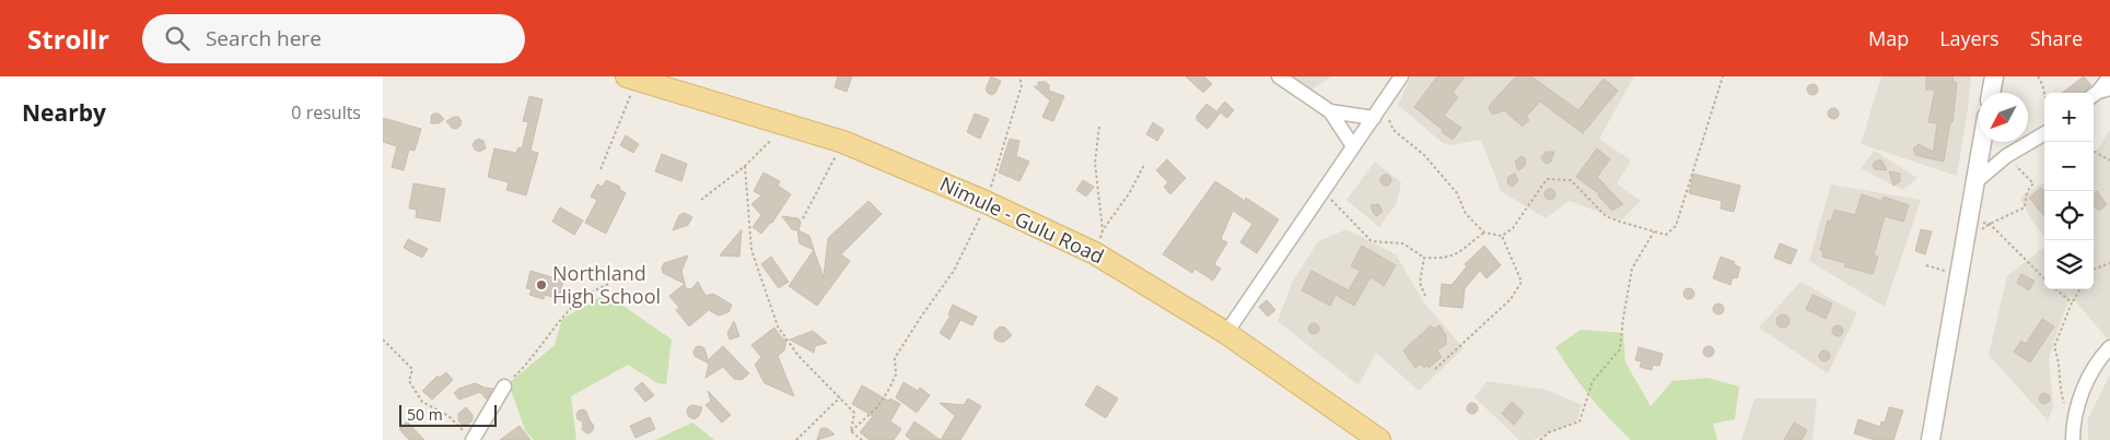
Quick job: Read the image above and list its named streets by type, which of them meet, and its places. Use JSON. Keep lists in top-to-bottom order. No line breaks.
{"streets":{"main road":["Nimule - Gulu Road"]},"places":["Northland High School"],"scale_bar":"50 m","north":"bottom left","page":{"header":"Strollr","search":"Search here","nav":["Map","Layers","Share"],"heading":["Nearby","0 results"],"map_buttons":["+","−"],"scale":"50 m"}}
